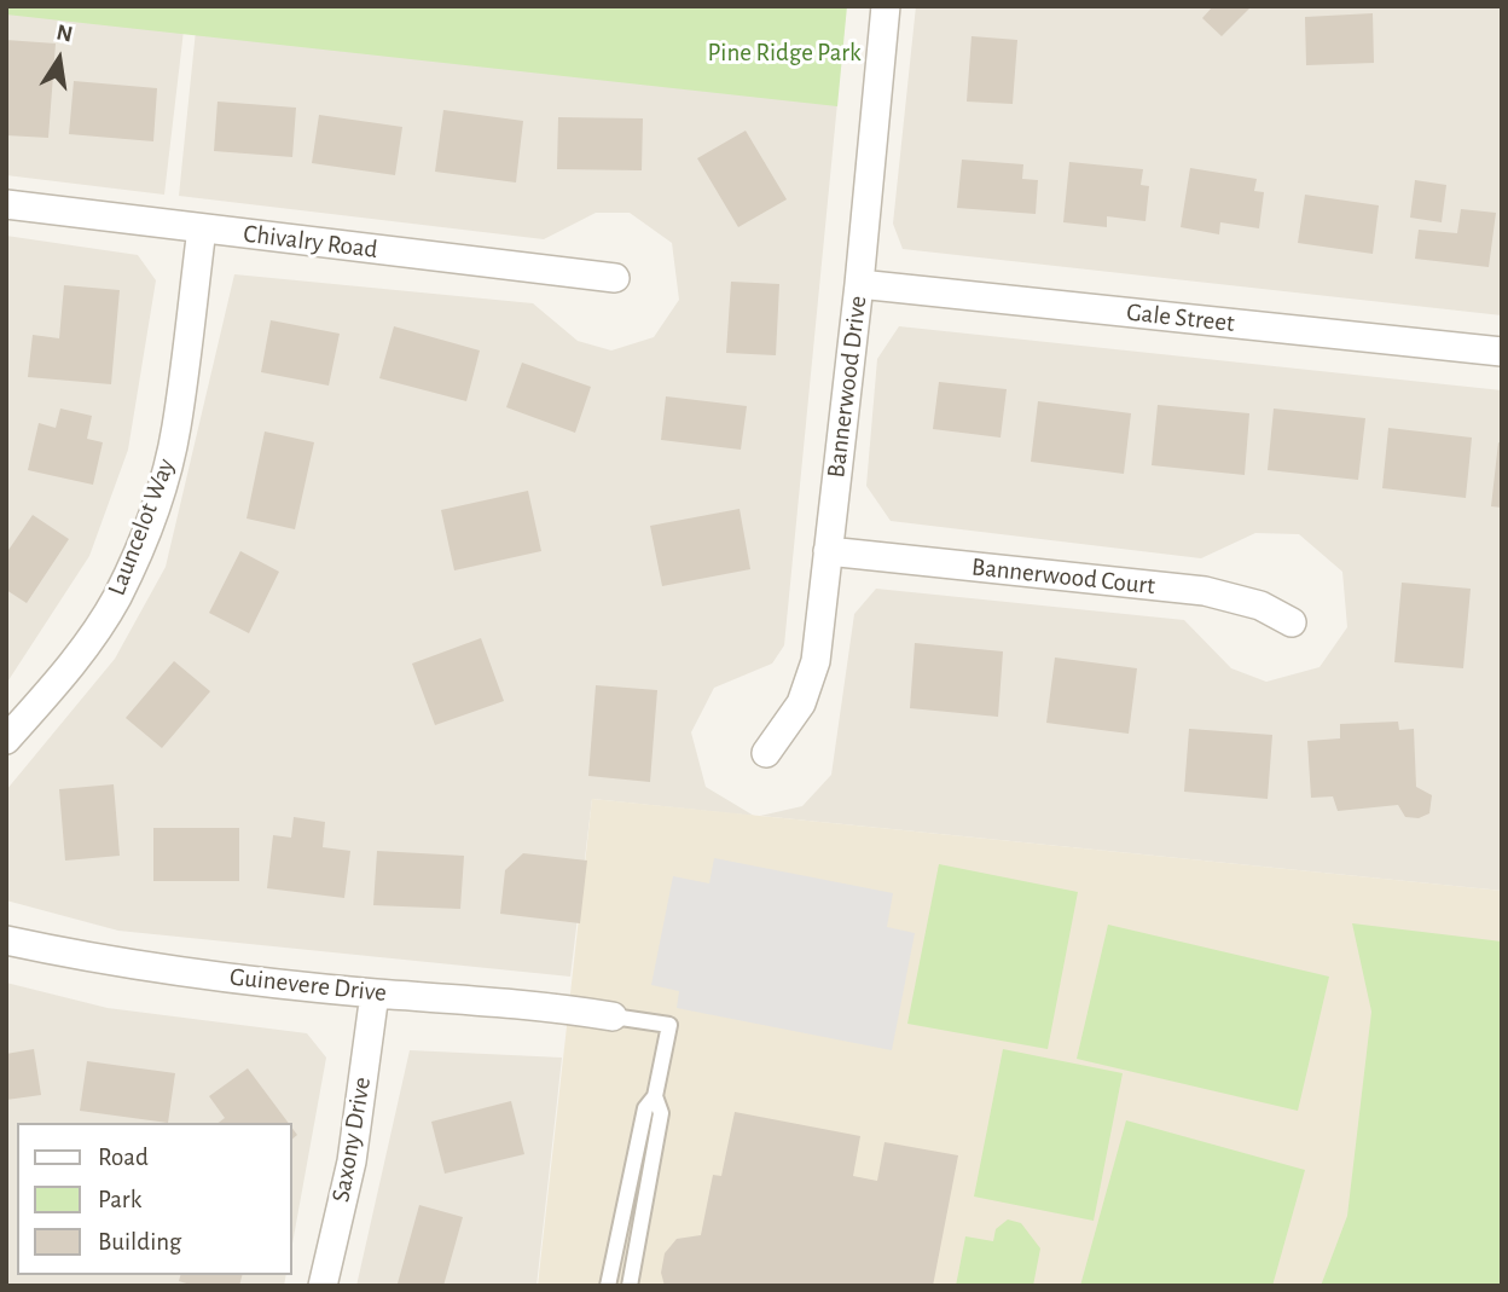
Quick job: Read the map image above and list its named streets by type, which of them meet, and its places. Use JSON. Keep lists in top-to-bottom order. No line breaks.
{"streets":{"street":["Chivalry Road","Gale Street","Bannerwood Drive","Launcelot Way","Bannerwood Court","Guinevere Drive","Saxony Drive"]},"crossings":[["Chivalry Road","Launcelot Way"],["Gale Street","Bannerwood Drive"],["Bannerwood Drive","Bannerwood Court"],["Guinevere Drive","Saxony Drive"]],"parks":["Pine Ridge Park"],"legend":["Road","Park","Building"],"north":"top"}
